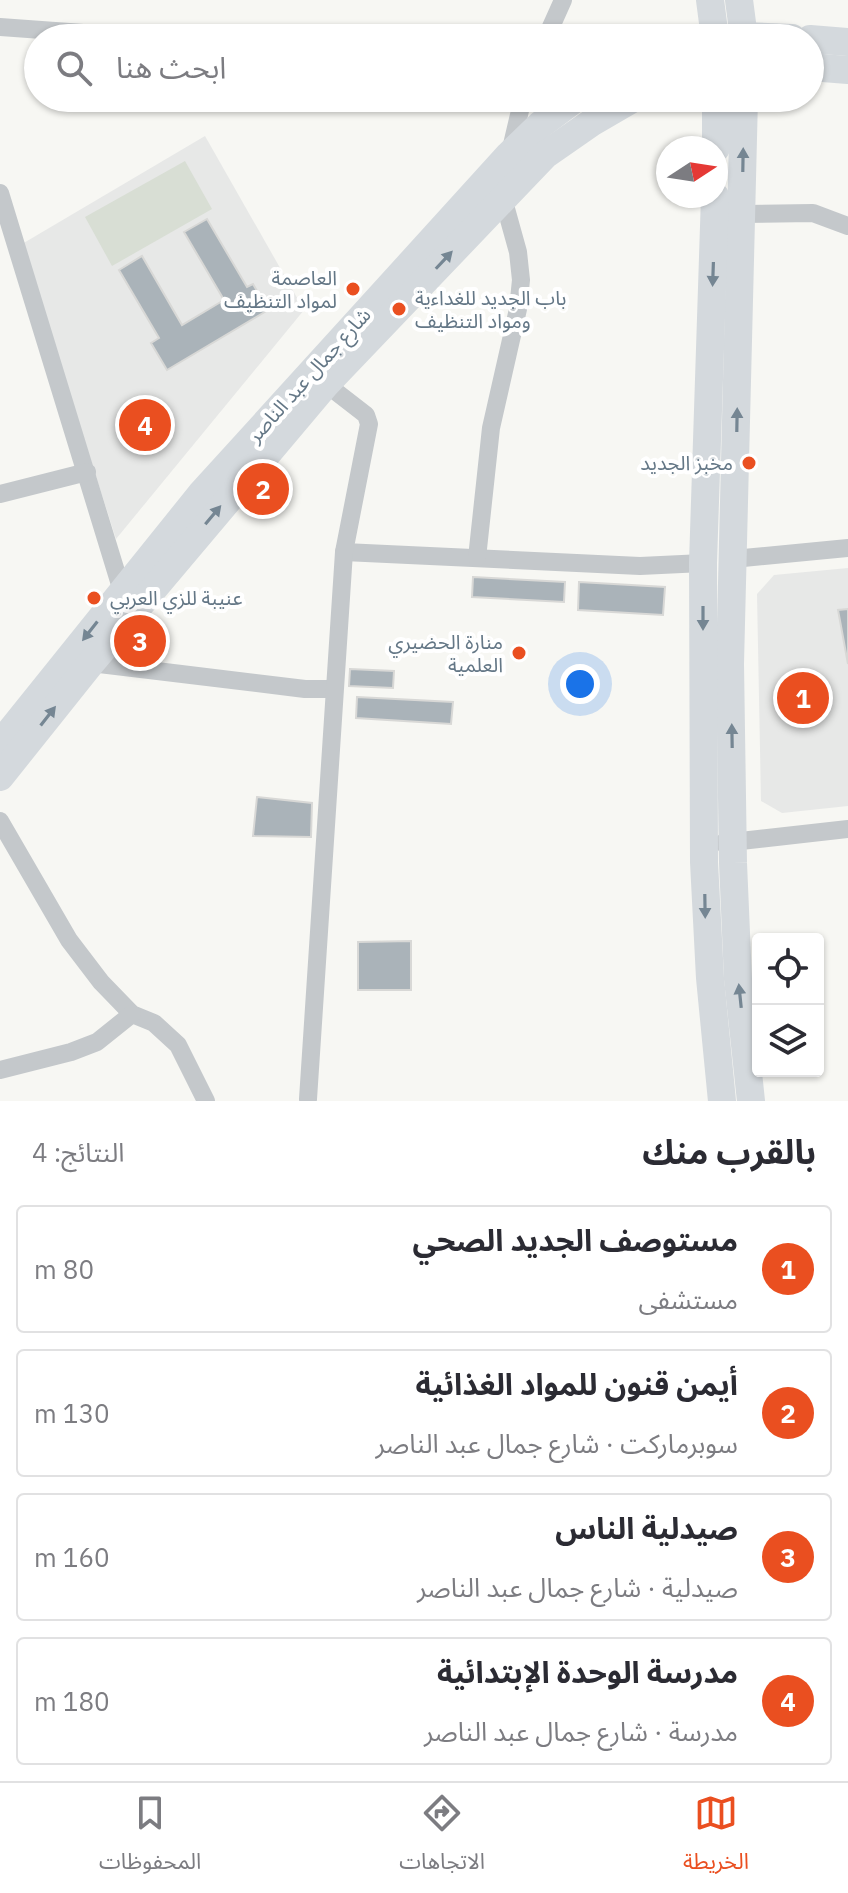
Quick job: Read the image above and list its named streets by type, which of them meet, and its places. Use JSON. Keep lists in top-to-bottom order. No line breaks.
{"streets":{"main road":["شارع جمال عبد الناصر"]},"places":["العاصمة لمواد التنظيف","باب الجديد للغداءية ومواد التنظيف","مخبز الجديد","عنيبة للزي العربي","منارة الحضيري العلمية"],"north":"right","page":{"search":"ابحث هنا","pins":["4","2","3","1"],"heading":["بالقرب منك","النتائج: 4"],"list":[{"mark":"1","name":"مستوصف الجديد الصحي","note":"مستشفى","value":"80 m"},{"mark":"2","name":"أيمن قنون للمواد الغذائية","note":"سوبرماركت · شارع جمال عبد الناصر","value":"130 m"},{"mark":"3","name":"صيدلية الناس","note":"صيدلية · شارع جمال عبد الناصر","value":"160 m"},{"mark":"4","name":"مدرسة الوحدة الإبتدائية","note":"مدرسة · شارع جمال عبد الناصر","value":"180 m"}],"nav":["الخريطة","الاتجاهات","المحفوظات"]}}
